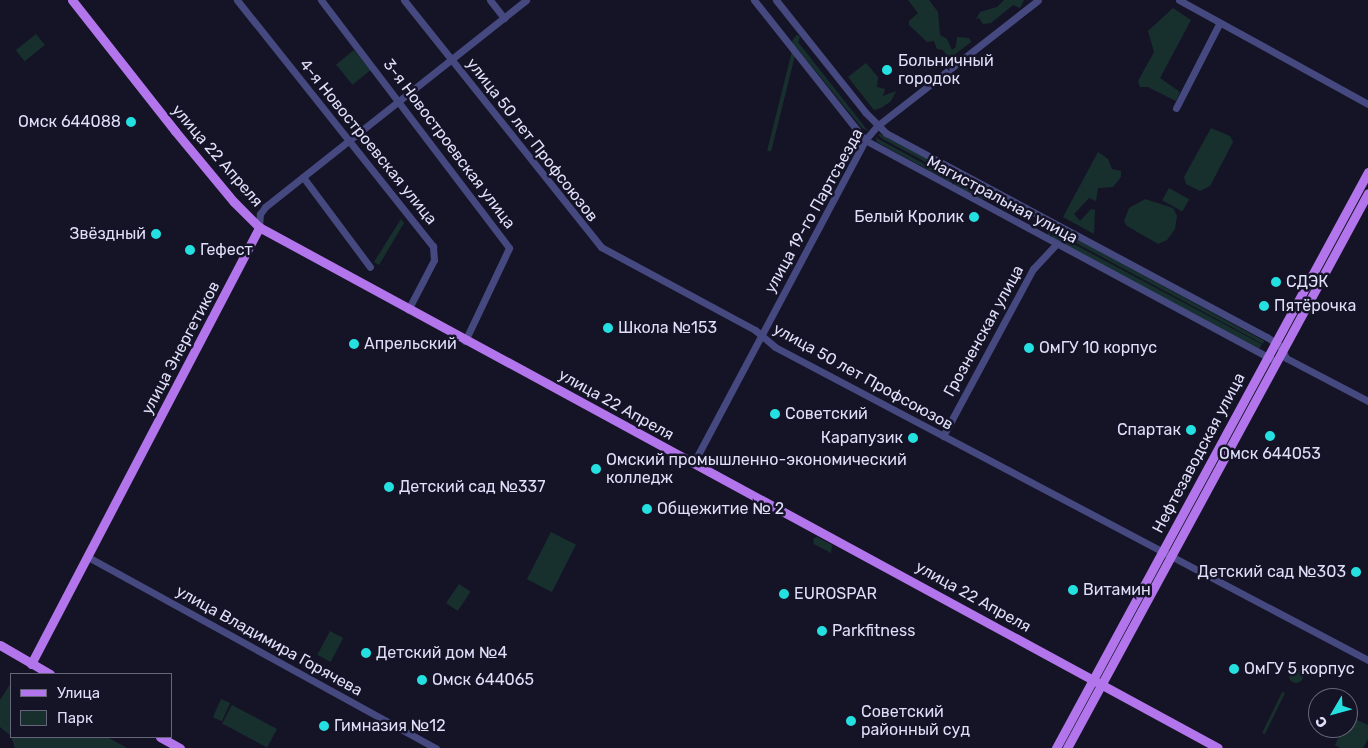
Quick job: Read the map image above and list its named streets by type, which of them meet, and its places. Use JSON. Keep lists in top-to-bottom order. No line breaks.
{"streets":{"main road":["улица 22 Апреля","улица Энергетиков","Нефтезаводская улица"],"street":["улица 50 лет Профсоюзов","4-я Новостроевская улица","3-я Новостроевская улица","Магистральная улица","улица 19-го Партсъезда","Грозненская улица","улица Владимира Горячева"]},"crossings":[["улица 50 лет Профсоюзов","улица 19-го Партсъезда"],["улица 50 лет Профсоюзов","Грозненская улица"],["улица 50 лет Профсоюзов","улица Энергетиков"],["улица 50 лет Профсоюзов","Нефтезаводская улица"],["4-я Новостроевская улица","улица 22 Апреля"],["4-я Новостроевская улица","улица Энергетиков"],["3-я Новостроевская улица","улица 22 Апреля"],["3-я Новостроевская улица","улица Энергетиков"],["улица 22 Апреля","улица 19-го Партсъезда"],["улица 22 Апреля","улица Энергетиков"],["улица 22 Апреля","Нефтезаводская улица"],["Магистральная улица","улица 19-го Партсъезда"],["Магистральная улица","Грозненская улица"],["Магистральная улица","Нефтезаводская улица"],["улица Энергетиков","улица Владимира Горячева"]],"places":["Больничный городок","Омск 644088","Белый Кролик","Звёздный","Гефест","СДЭК","Пятёрочка","Школа №153","Апрельский","ОмГУ 10 корпус","Советский","Спартак","Омск 644053","Карапузик","Омский промышленно-экономический колледж","Детский сад №337","Общежитие № 2","Детский сад №303","Витамин","EUROSPAR","Parkfitness","Детский дом №4","ОмГУ 5 корпус","Омск 644065","Советский районный суд","Гимназия №12"],"legend":["Улица","Парк"],"north":"bottom left"}
